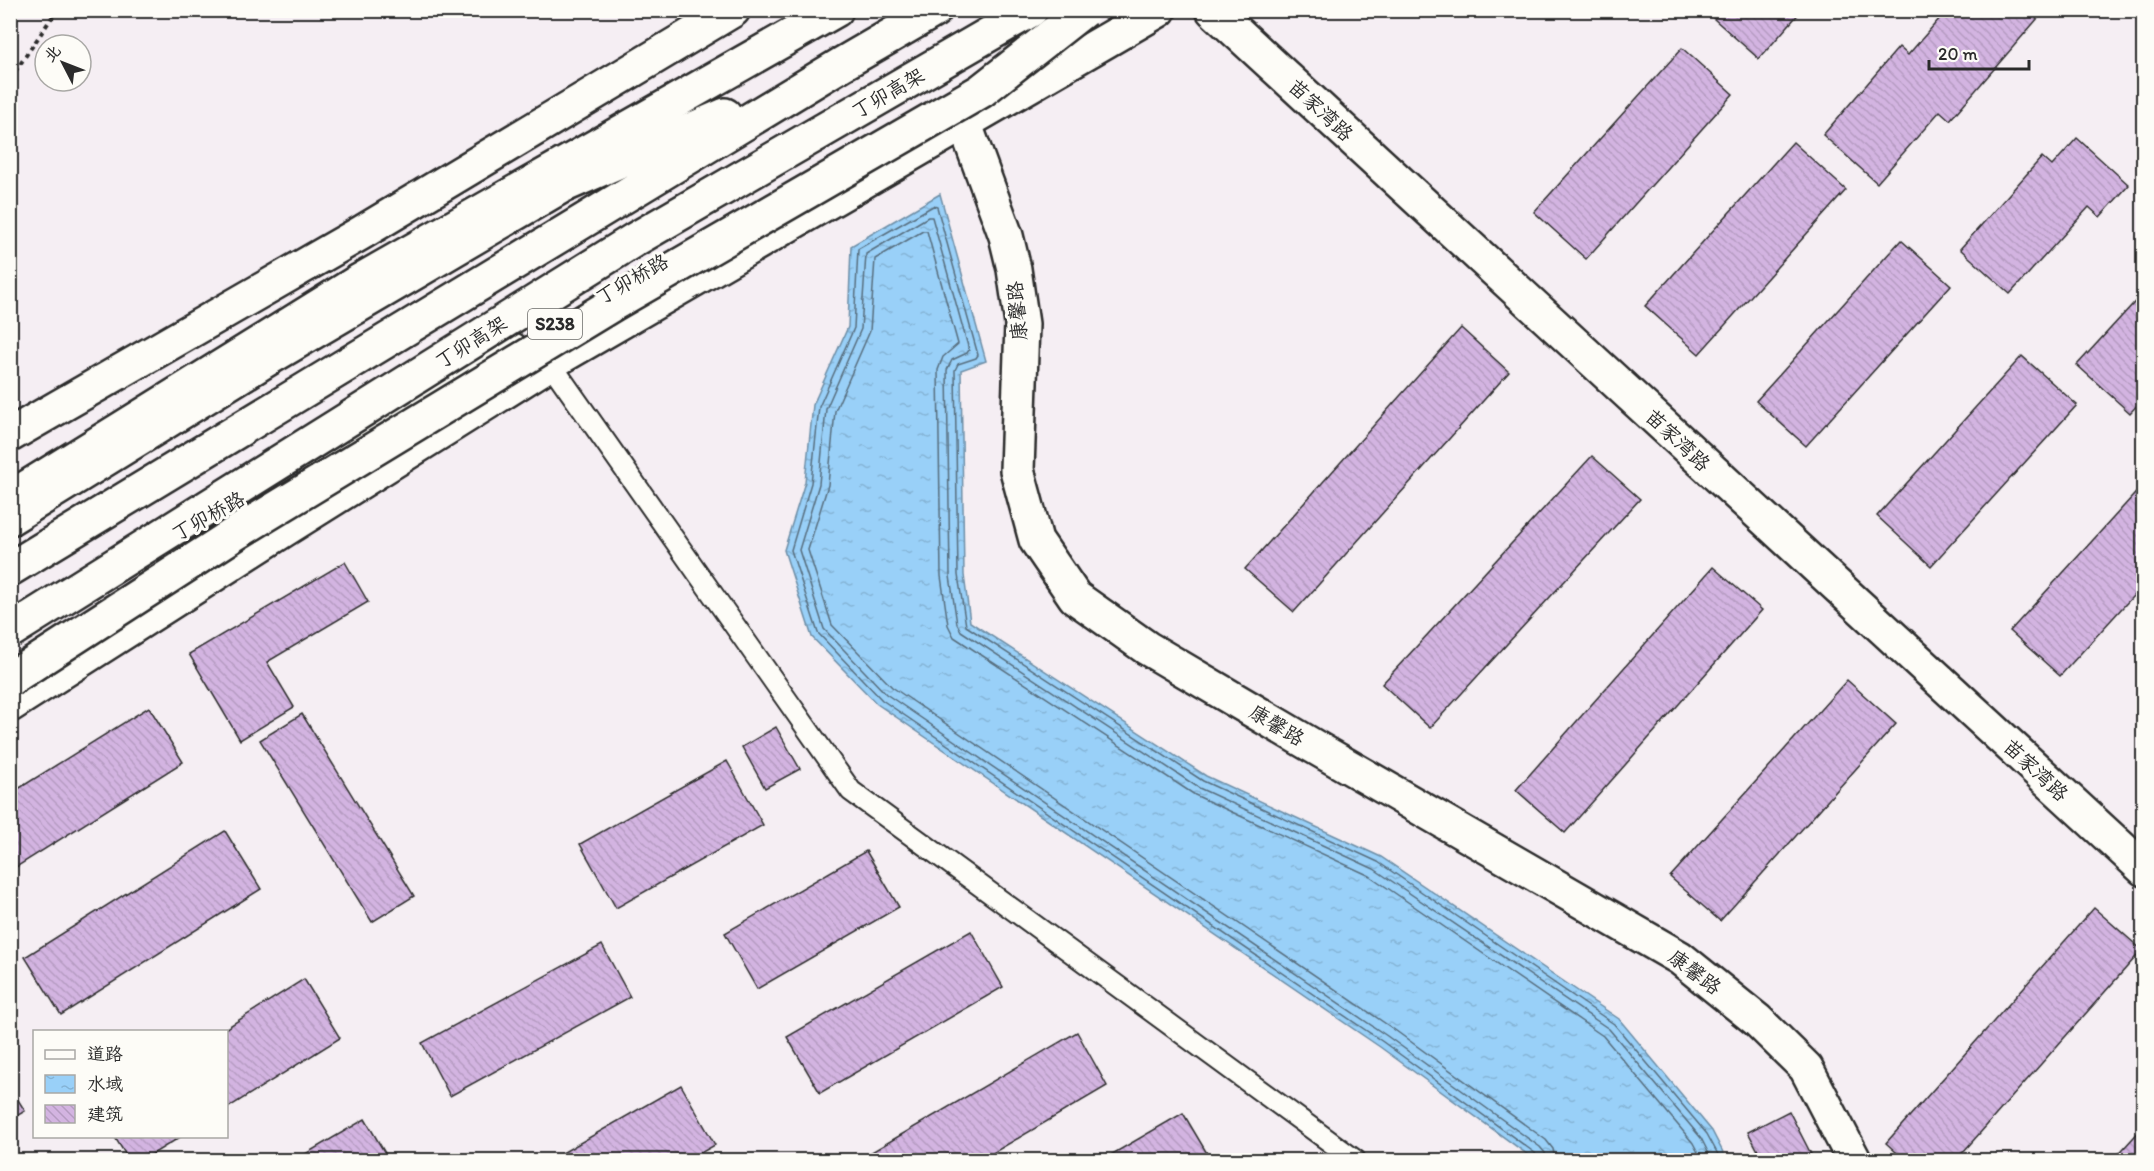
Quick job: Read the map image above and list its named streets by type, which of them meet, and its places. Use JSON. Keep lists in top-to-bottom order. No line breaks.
{"streets":{"main road":["丁卯高架","苗家湾路","丁卯桥路","康馨路","S238"]},"legend":["道路","水域","建筑"],"scale_bar":"20 m","north":"top left"}
